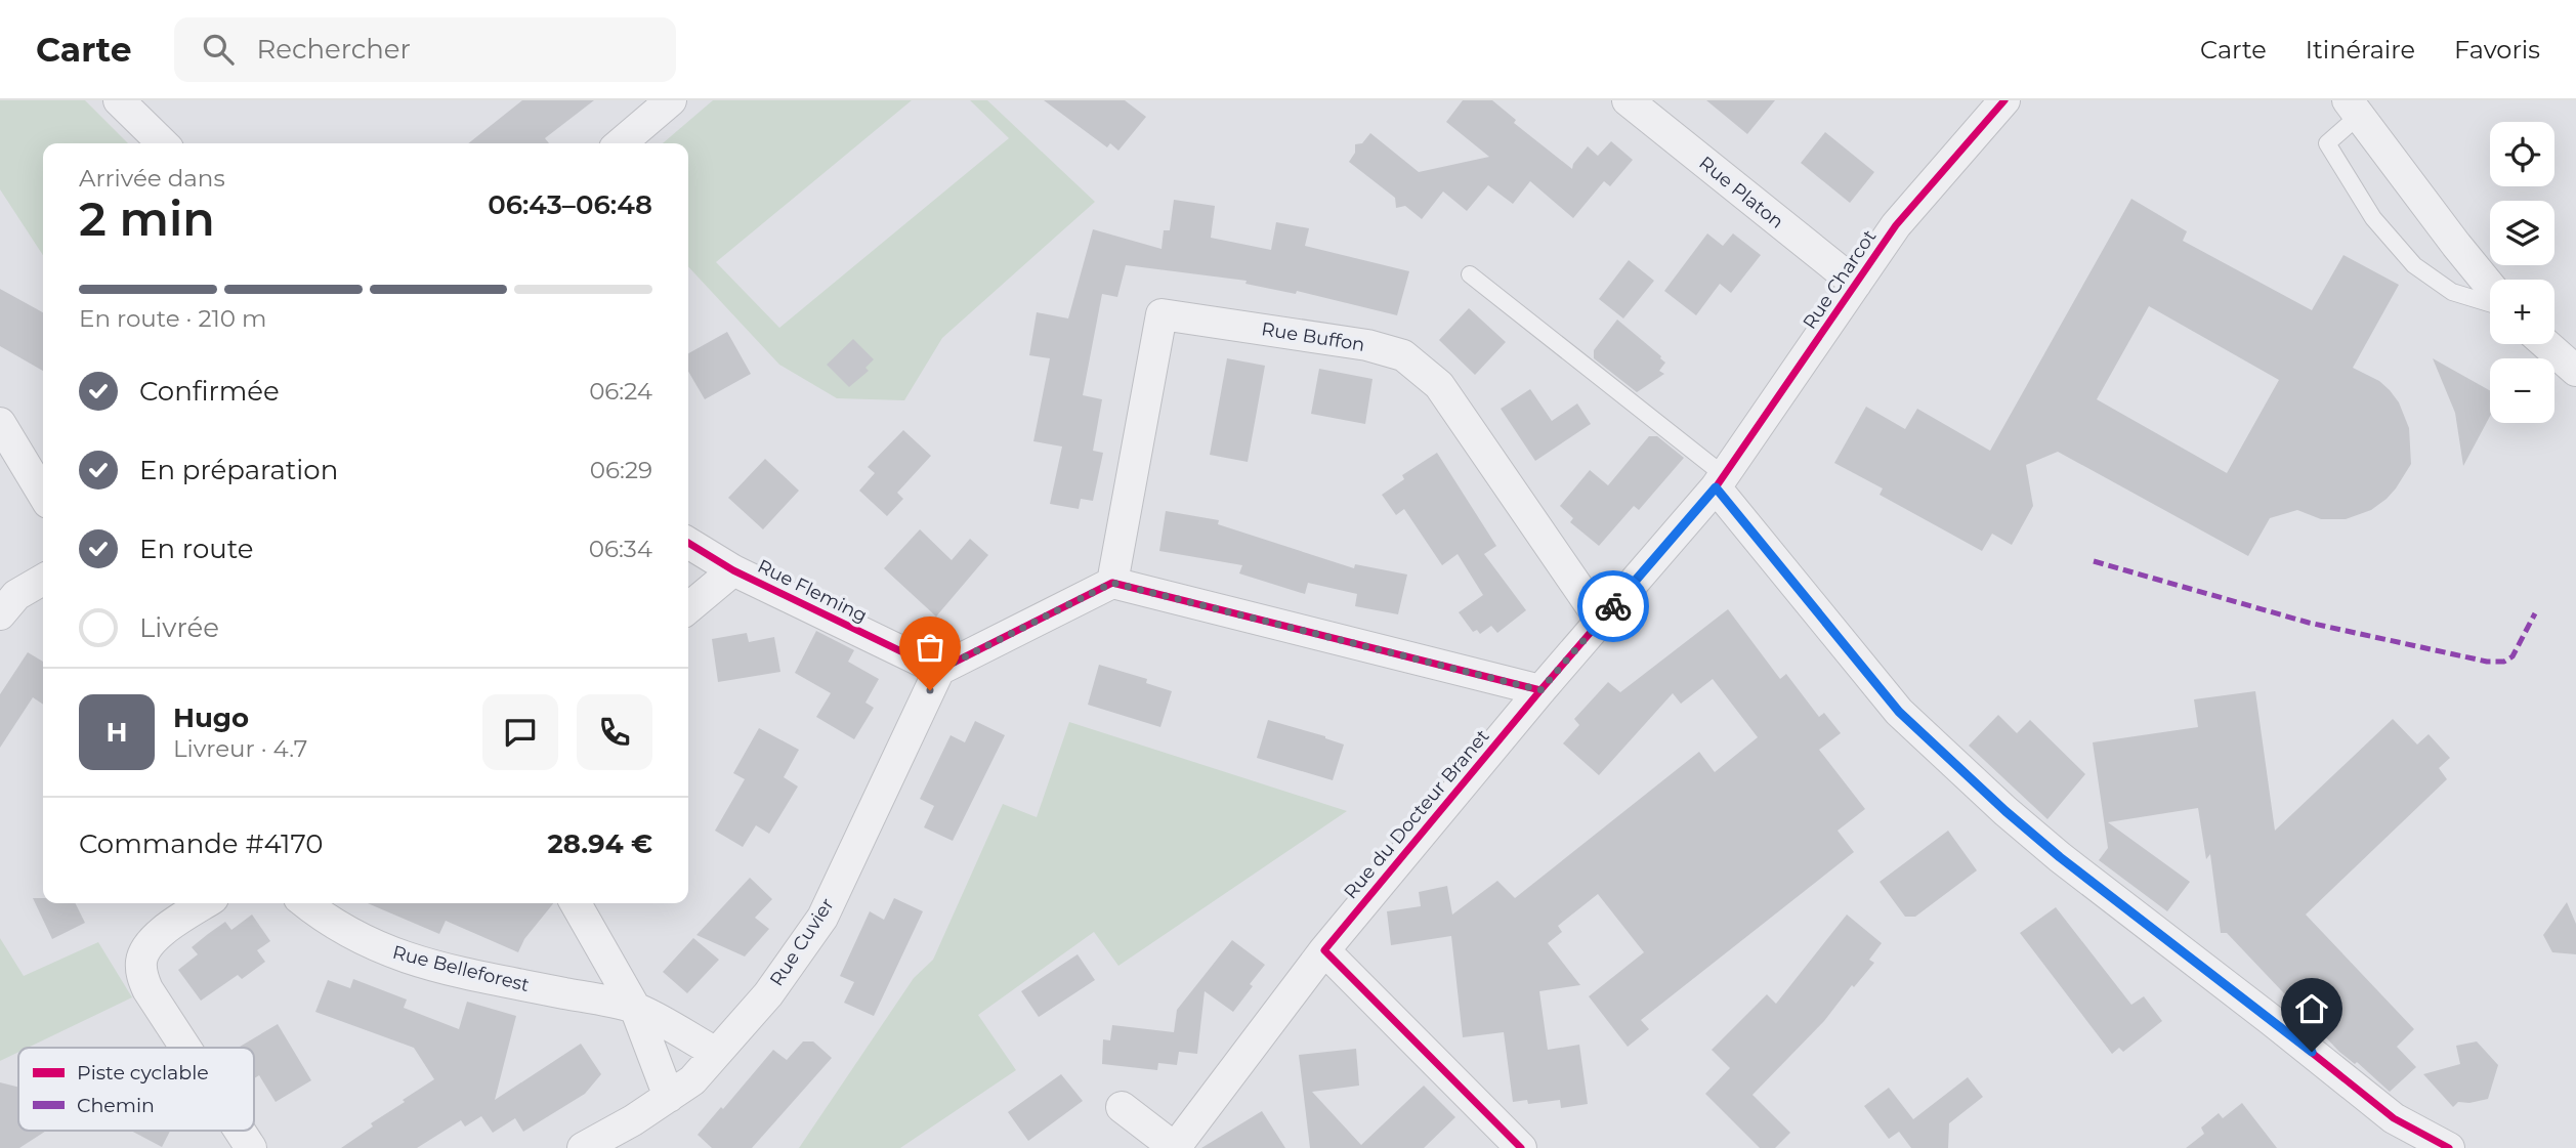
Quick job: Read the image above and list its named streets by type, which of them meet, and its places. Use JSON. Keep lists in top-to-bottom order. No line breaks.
{"streets":{"street":["Rue Platon","Rue Charcot","Rue Buffon","Rue Fleming","Rue du Docteur Branet","Rue Cuvier","Rue Belleforest"]},"crossings":[["Rue Platon","Rue Charcot"],["Rue Charcot","Rue du Docteur Branet"],["Rue Buffon","Rue du Docteur Branet"],["Rue Fleming","Rue Cuvier"]],"legend":["Piste cyclable","Chemin"],"page":{"header":"Carte","search":"Rechercher","nav":["Carte","Itinéraire","Favoris"],"map_buttons":["+","−"],"heading":["2 min","Arrivée dans","06:43–06:48"],"panel":["Hugo","Livreur · 4.7","Commande #4170","28.94 €"],"bar":"En route · 210 m","list":[["Confirmée","06:24"],["En préparation","06:29"],["En route","06:34"],"Livrée"],"round":"H"}}
